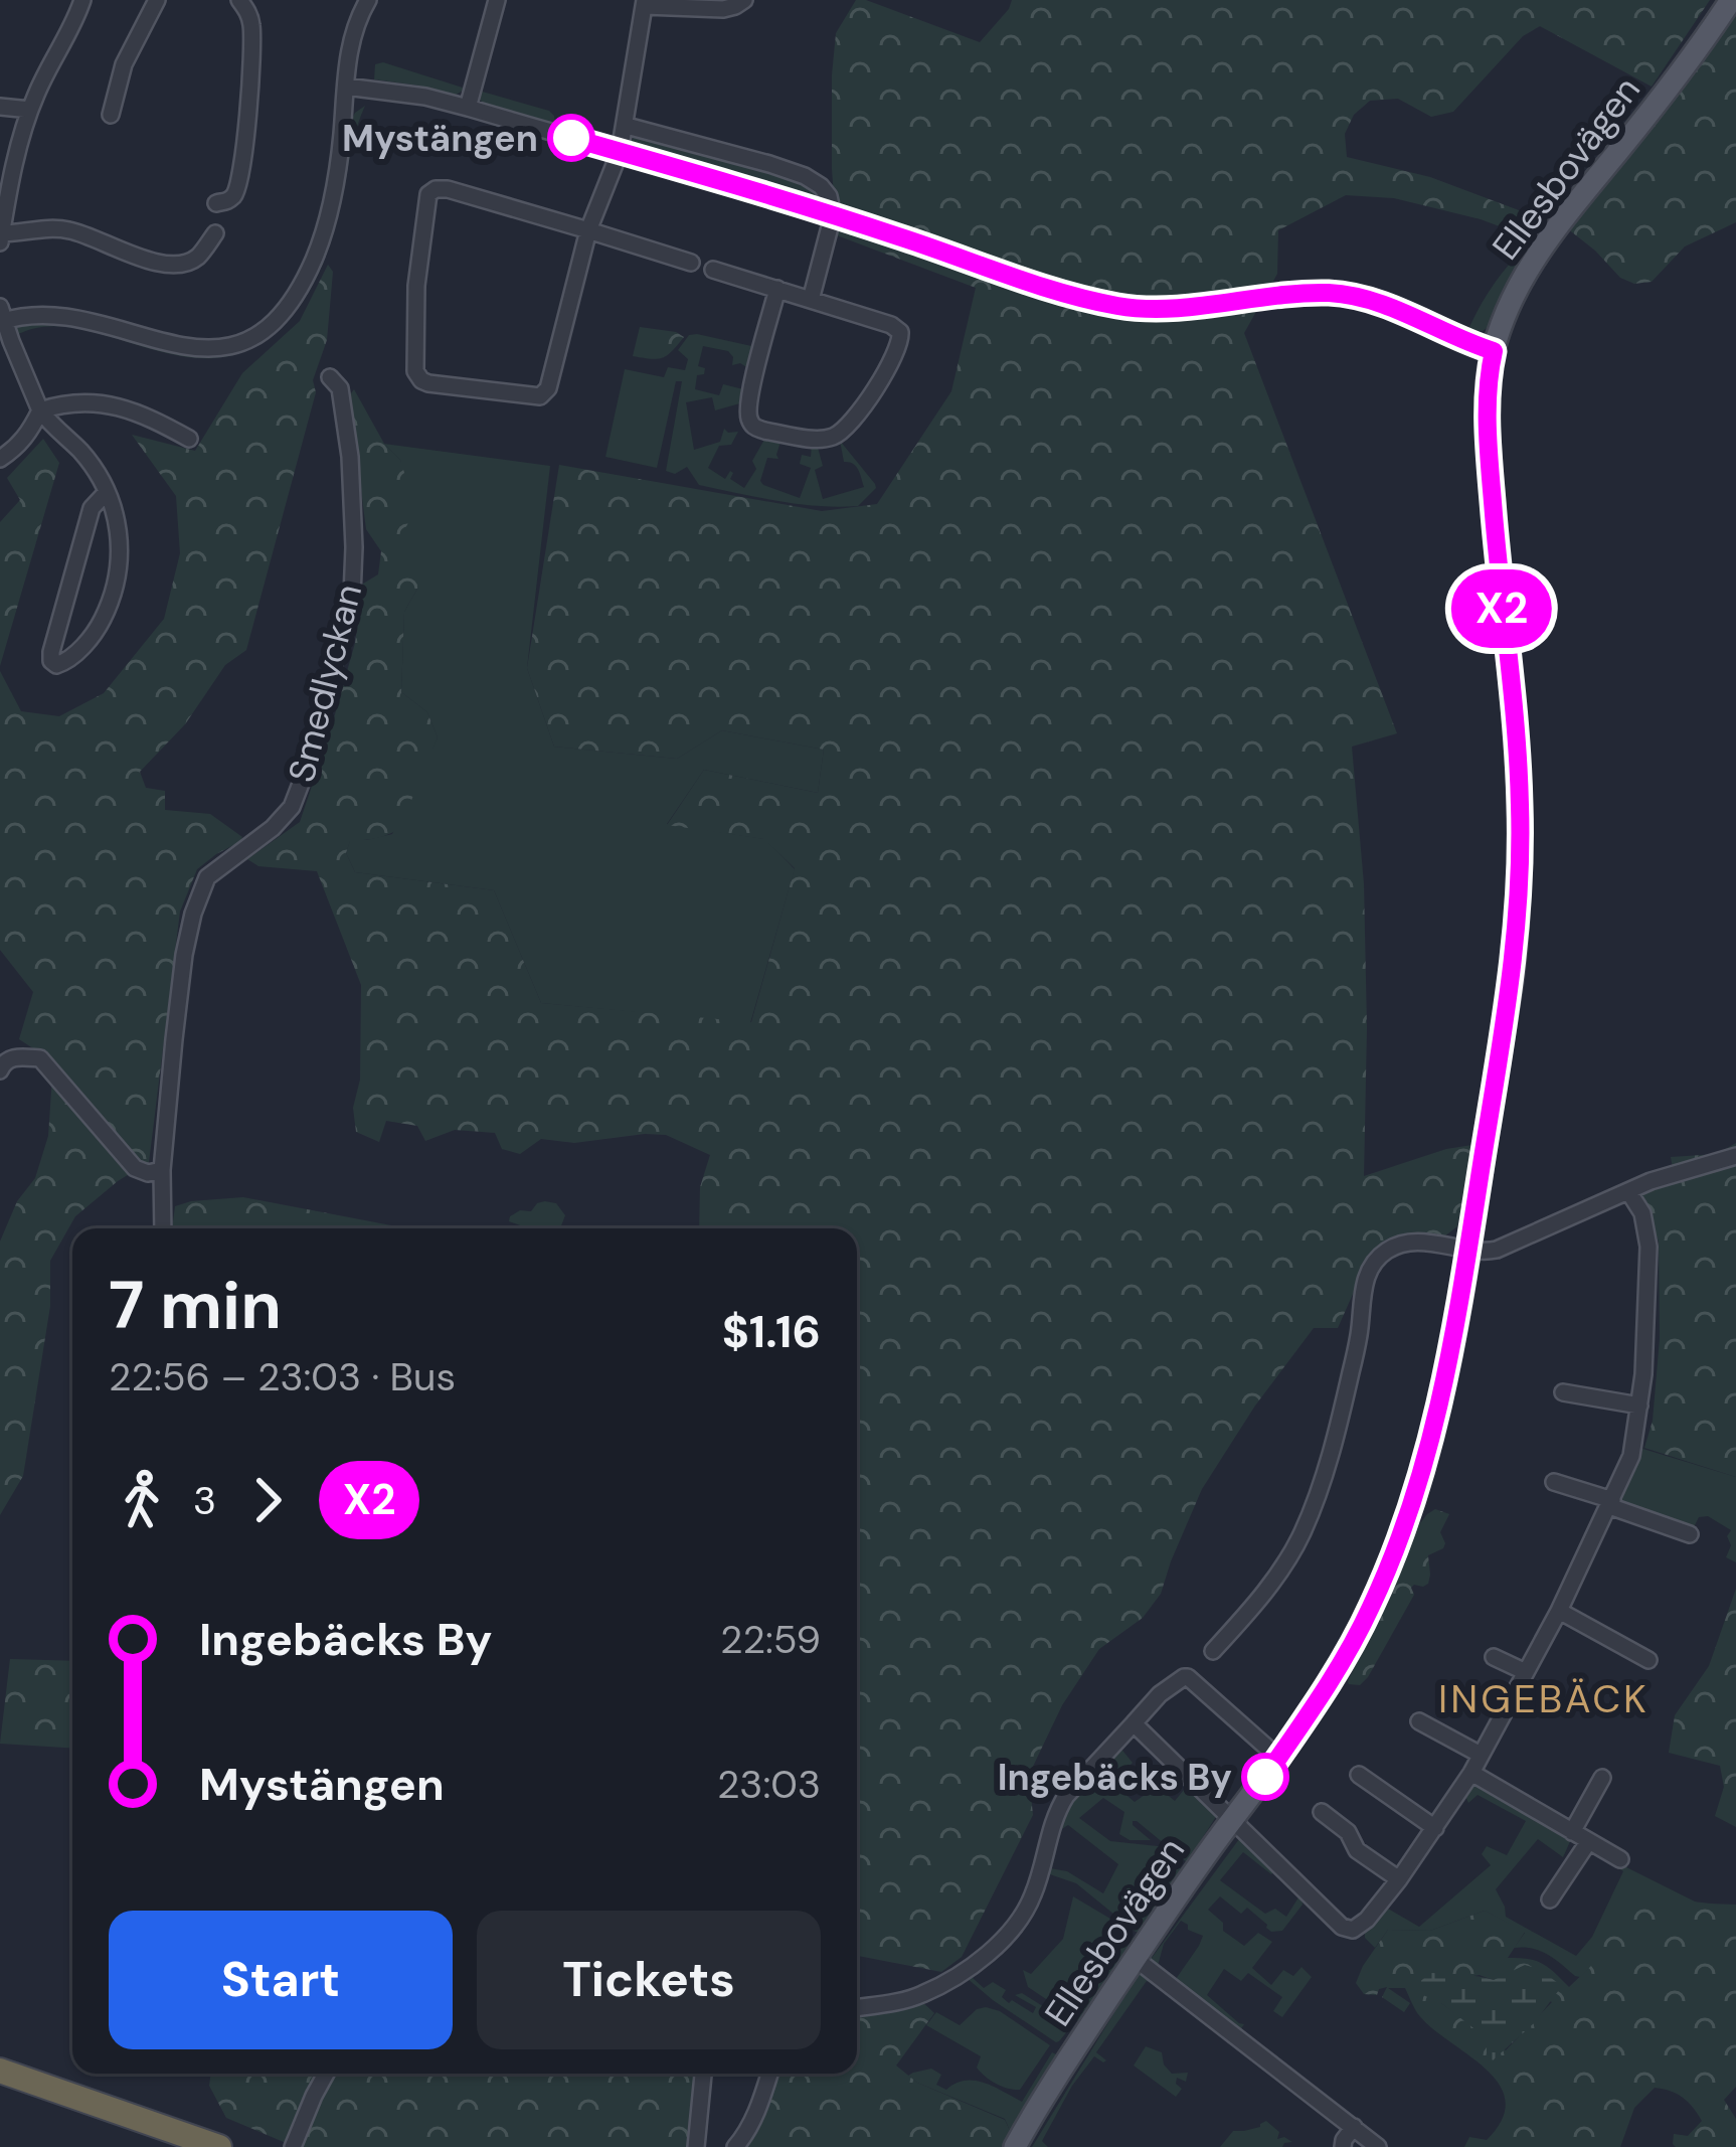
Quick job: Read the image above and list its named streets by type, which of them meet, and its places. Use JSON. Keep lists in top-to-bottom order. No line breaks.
{"streets":{"main road":["Ellesbovägen"],"street":["Smedlyckan"]},"districts":["INGEBÄCK"],"places":["Mystängen","Ingebäcks By"],"lines":["bus line X2"],"page":{"on_map":"X2","heading":["7 min","22:56 – 23:03 · Bus","$1.16"],"legs":["3","X2"],"list":[{"name":"Ingebäcks By","value":"22:59"},{"name":"Mystängen","value":"23:03"}],"buttons":["Start","Tickets"]}}
